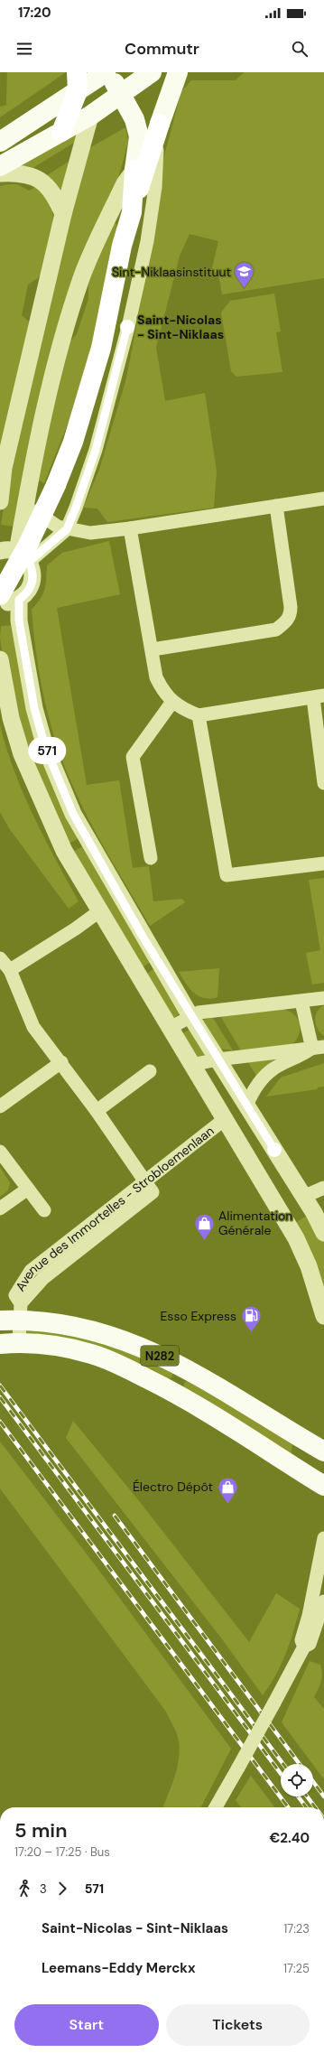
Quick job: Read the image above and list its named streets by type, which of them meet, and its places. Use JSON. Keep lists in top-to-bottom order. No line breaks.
{"streets":{"main road":["N282"],"street":["Avenue des Immortelles - Strobloemenlaan"]},"crossings":[["Avenue des Immortelles - Strobloemenlaan","N282"]],"places":{"school or university":["Sint-Niklaasinstituut"],"other":["Saint-Nicolas - Sint-Niklaas"],"shop":["Alimentation Générale","Électro Dépôt"],"fuel station":["Esso Express"]},"lines":["bus line 571"],"page":{"status":"17:20","header":"Commutr","on_map":"571","heading":["5 min","17:20 – 17:25 · Bus","€2.40"],"legs":["3","571"],"list":[{"name":"Saint-Nicolas - Sint-Niklaas","value":"17:23"},{"name":"Leemans-Eddy Merckx","value":"17:25"}],"buttons":["Start","Tickets"]}}
